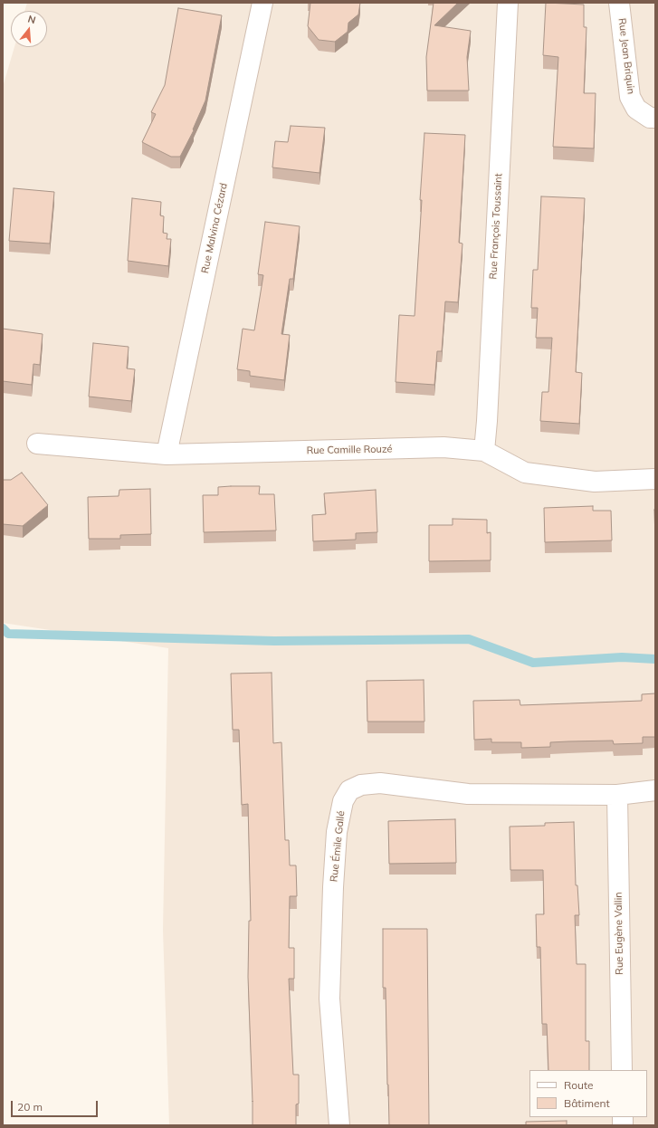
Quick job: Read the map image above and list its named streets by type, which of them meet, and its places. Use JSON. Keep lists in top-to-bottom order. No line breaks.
{"streets":{"street":["Rue Jean Briquin","Rue François Toussaint","Rue Malvina Cézard","Rue Camille Rouzé","Rue Émile Gallé","Rue Eugène Vallin"]},"crossings":[["Rue François Toussaint","Rue Camille Rouzé"],["Rue Malvina Cézard","Rue Camille Rouzé"],["Rue Émile Gallé","Rue Eugène Vallin"]],"legend":["Route","Bâtiment"],"scale_bar":"20 m","north":"top"}
